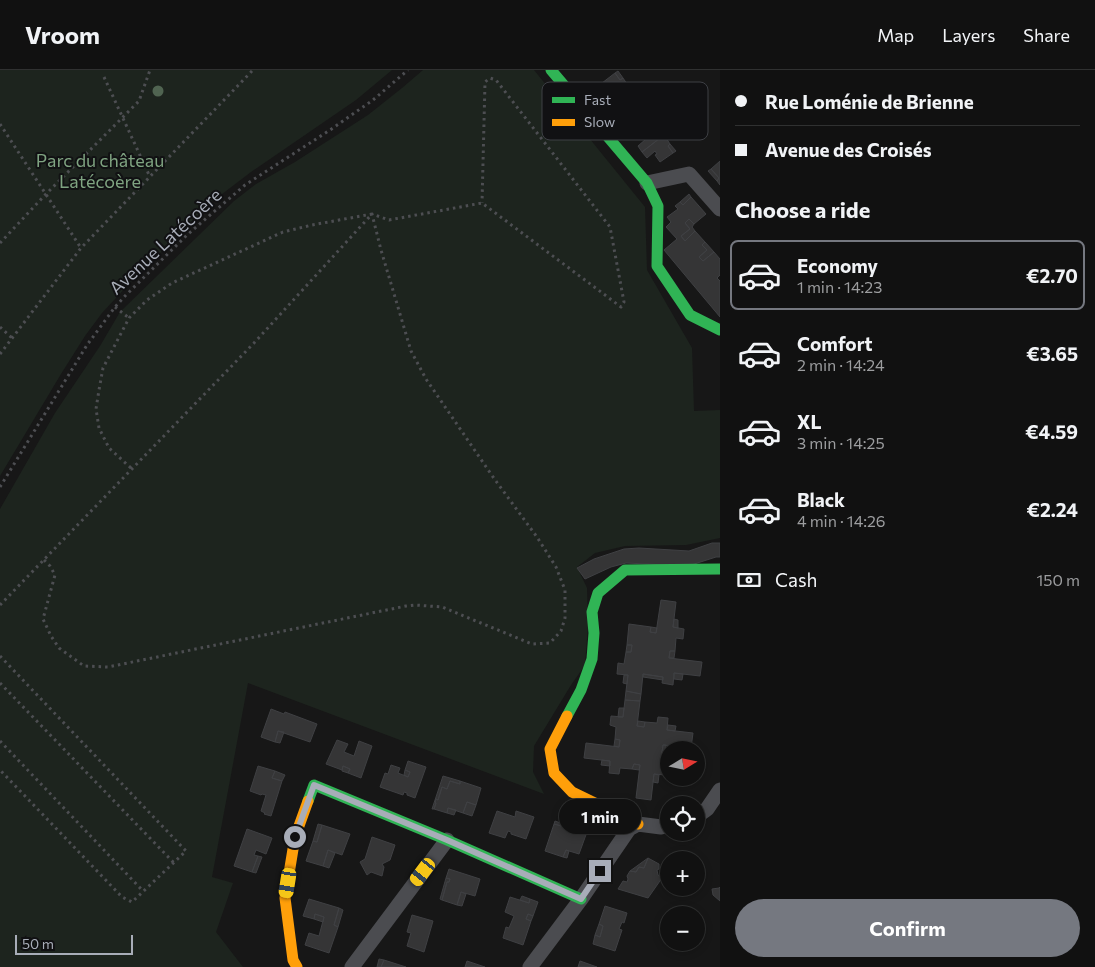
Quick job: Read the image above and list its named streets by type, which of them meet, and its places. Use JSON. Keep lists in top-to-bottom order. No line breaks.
{"streets":{"path":["Avenue Latécoère"]},"parks":["Parc du château Latécoère"],"legend":["Fast","Slow"],"scale_bar":"50 m","north":"right","page":{"header":"Vroom","nav":["Map","Layers","Share"],"banner":["Rue Loménie de Brienne","Avenue des Croisés"],"heading":"Choose a ride","list":[{"name":"Economy","note":"1 min · 14:23","value":"€2.70"},{"name":"Comfort","note":"2 min · 14:24","value":"€3.65"},{"name":"XL","note":"3 min · 14:25","value":"€4.59"},{"name":"Black","note":"4 min · 14:26","value":"€2.24"}],"pay":["Cash","150 m"],"map_buttons":["+","−"],"bubble":"1 min","buttons":"Confirm","scale":"50 m"}}
